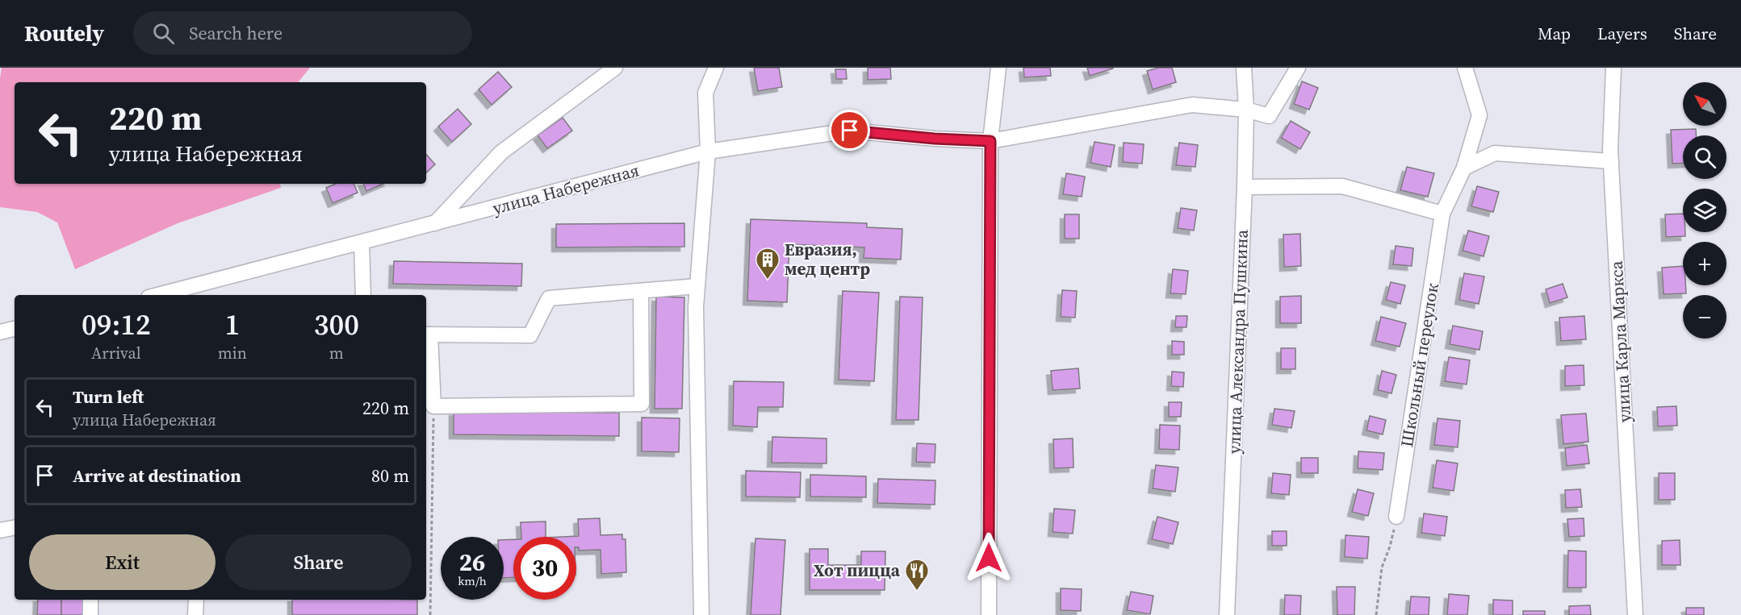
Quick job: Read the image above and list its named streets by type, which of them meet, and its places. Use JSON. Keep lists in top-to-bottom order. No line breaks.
{"streets":{"street":["улица Набережная","улица Александра Пушкина","улица Карла Маркса","Школьный переулок"]},"crossings":[["улица Набережная","улица Александра Пушкина"]],"places":{"building":["Евразия, мед центр"],"restaurant":["Хот пицца"]},"north":"top left","page":{"header":"Routely","search":"Search here","nav":["Map","Layers","Share"],"map_buttons":["+","−"],"turn":["220 m","улица Набережная"],"eta":["09:12","Arrival","1","min","300","m"],"list":[{"name":"Turn left","note":"улица Набережная","value":"220 m"},{"name":"Arrive at destination","value":"80 m"}],"buttons":["Exit","Share"],"speed":"26 km/h","limit":"30"}}
